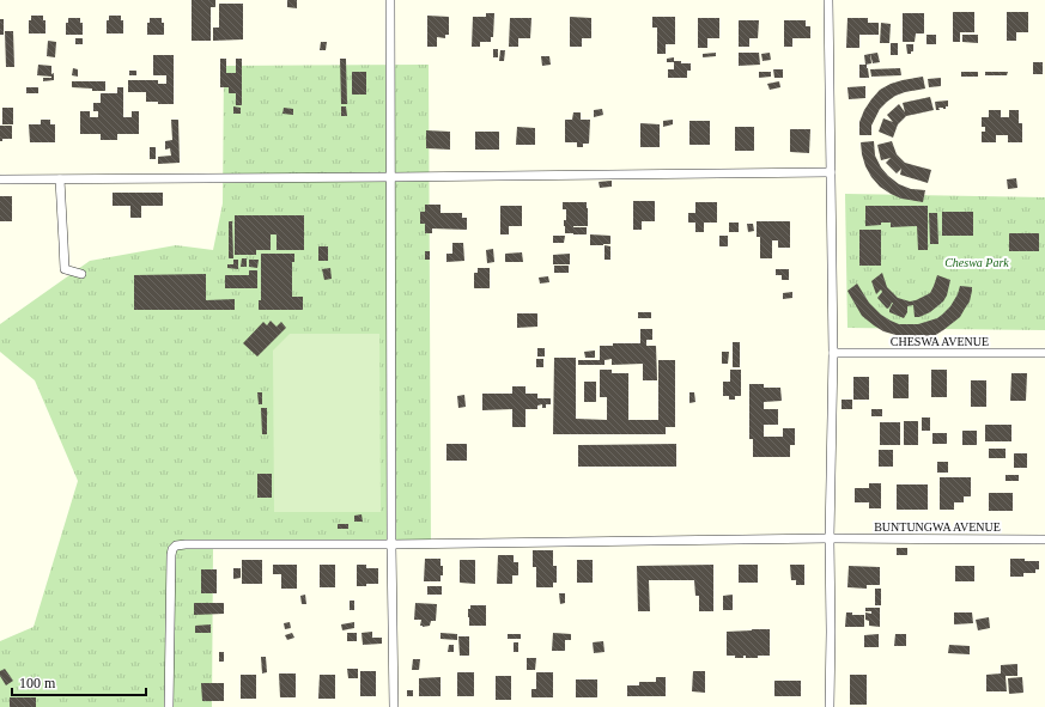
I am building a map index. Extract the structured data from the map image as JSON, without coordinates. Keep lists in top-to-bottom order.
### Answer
{
  "streets": {
    "street": ["CHESWA AVENUE", "BUNTUNGWA AVENUE"]
  },
  "parks": ["Cheswa Park"],
  "scale_bar": "100 m"
}
